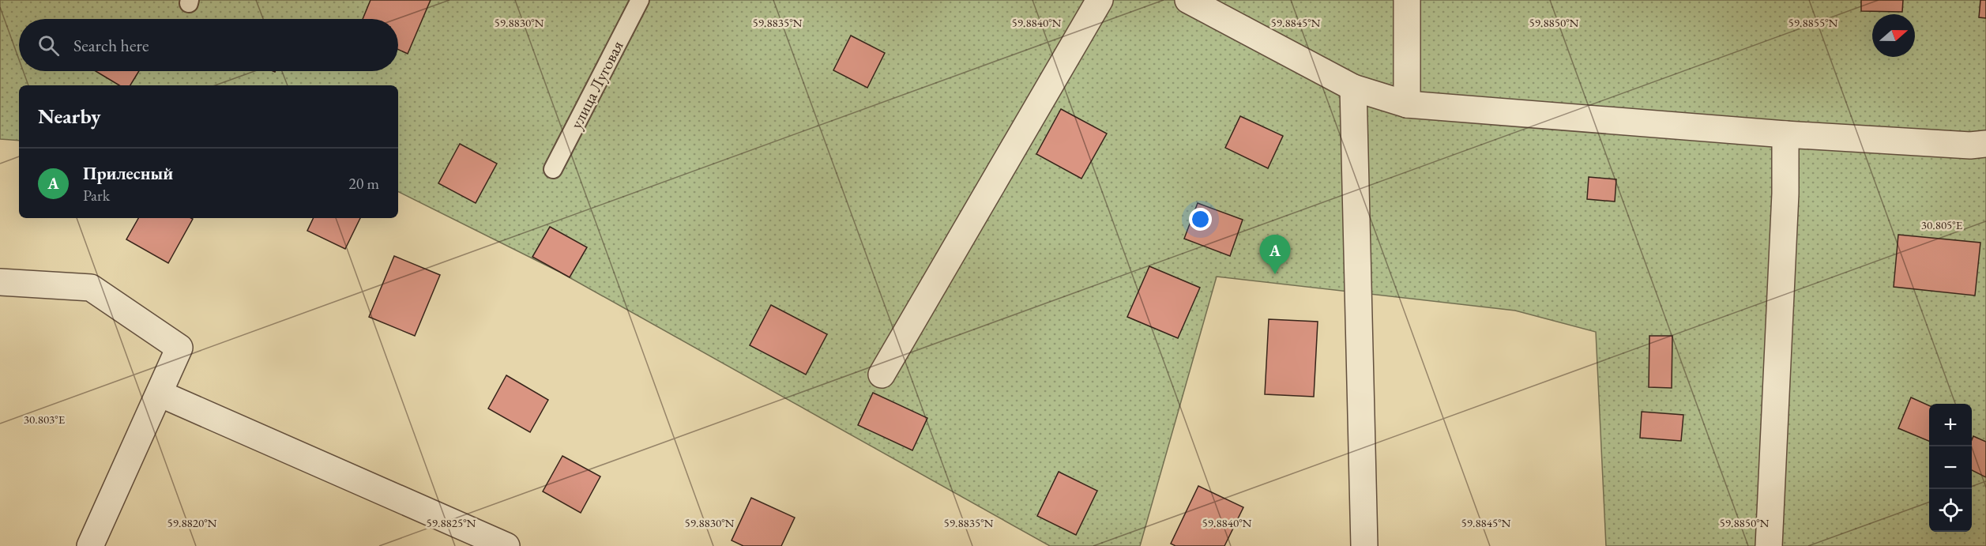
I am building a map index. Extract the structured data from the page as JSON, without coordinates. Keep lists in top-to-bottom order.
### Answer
{
  "streets": {
    "lane": ["улица Луговая"]
  },
  "north": "right",
  "page": {
    "search": "Search here",
    "heading": "Nearby",
    "list": [
      {
        "mark": "A",
        "name": "Прилесный",
        "note": "Park",
        "value": "20 m"
      }
    ],
    "pins": "A",
    "map_buttons": ["+", "−"]
  },
  "coordinates": [
    "59.8835°N",
    "59.8850°N",
    "59.8855°N",
    "59.8830°N",
    "59.8840°N",
    "59.8845°N",
    "30.805°E",
    "30.803°E",
    "59.8820°N",
    "59.8825°N"
  ]
}
